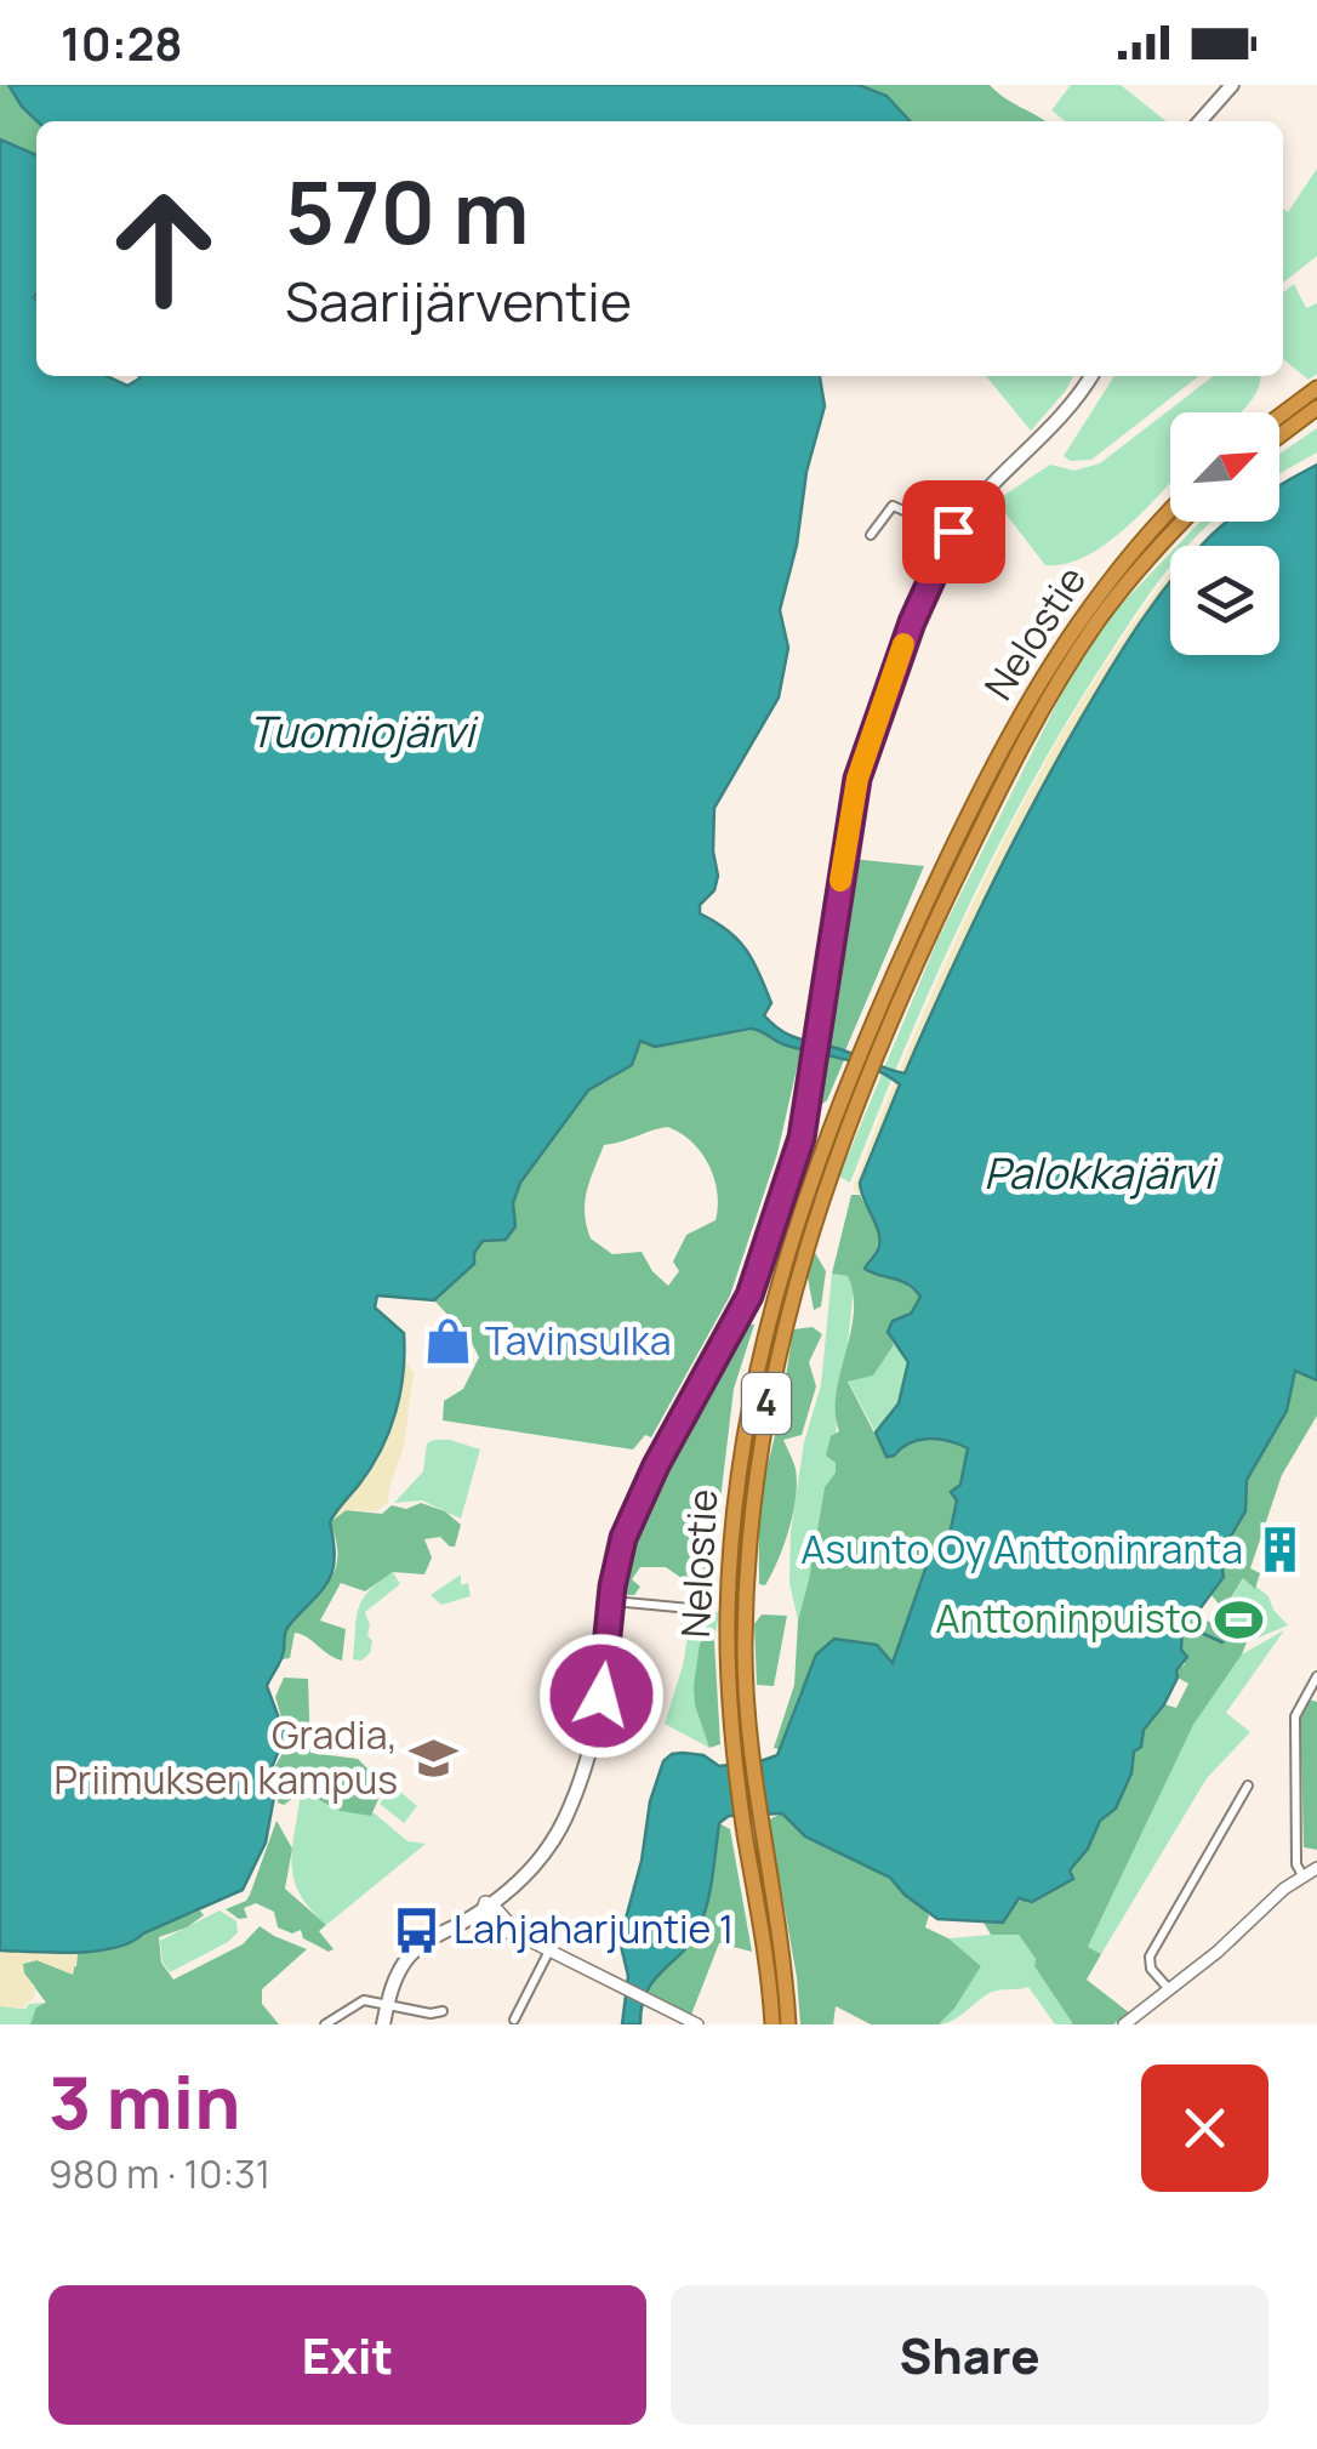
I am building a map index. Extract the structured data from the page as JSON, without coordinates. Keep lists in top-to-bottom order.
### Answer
{
  "streets": {
    "highway": ["Nelostie", "4"]
  },
  "water": ["Tuomiojärvi", "Palokkajärvi"],
  "places": {
    "shop": ["Tavinsulka"],
    "building": ["Asunto Oy Anttoninranta"],
    "sports": ["Anttoninpuisto"],
    "school or university": ["Gradia, Priimuksen kampus"],
    "bus stop": ["Lahjaharjuntie 1"]
  },
  "north": "top right",
  "page": {
    "status": "10:28",
    "turn": ["570 m", "Saarijärventie"],
    "heading": ["3 min", "980 m · 10:31"],
    "buttons": ["Exit", "Share"]
  }
}
